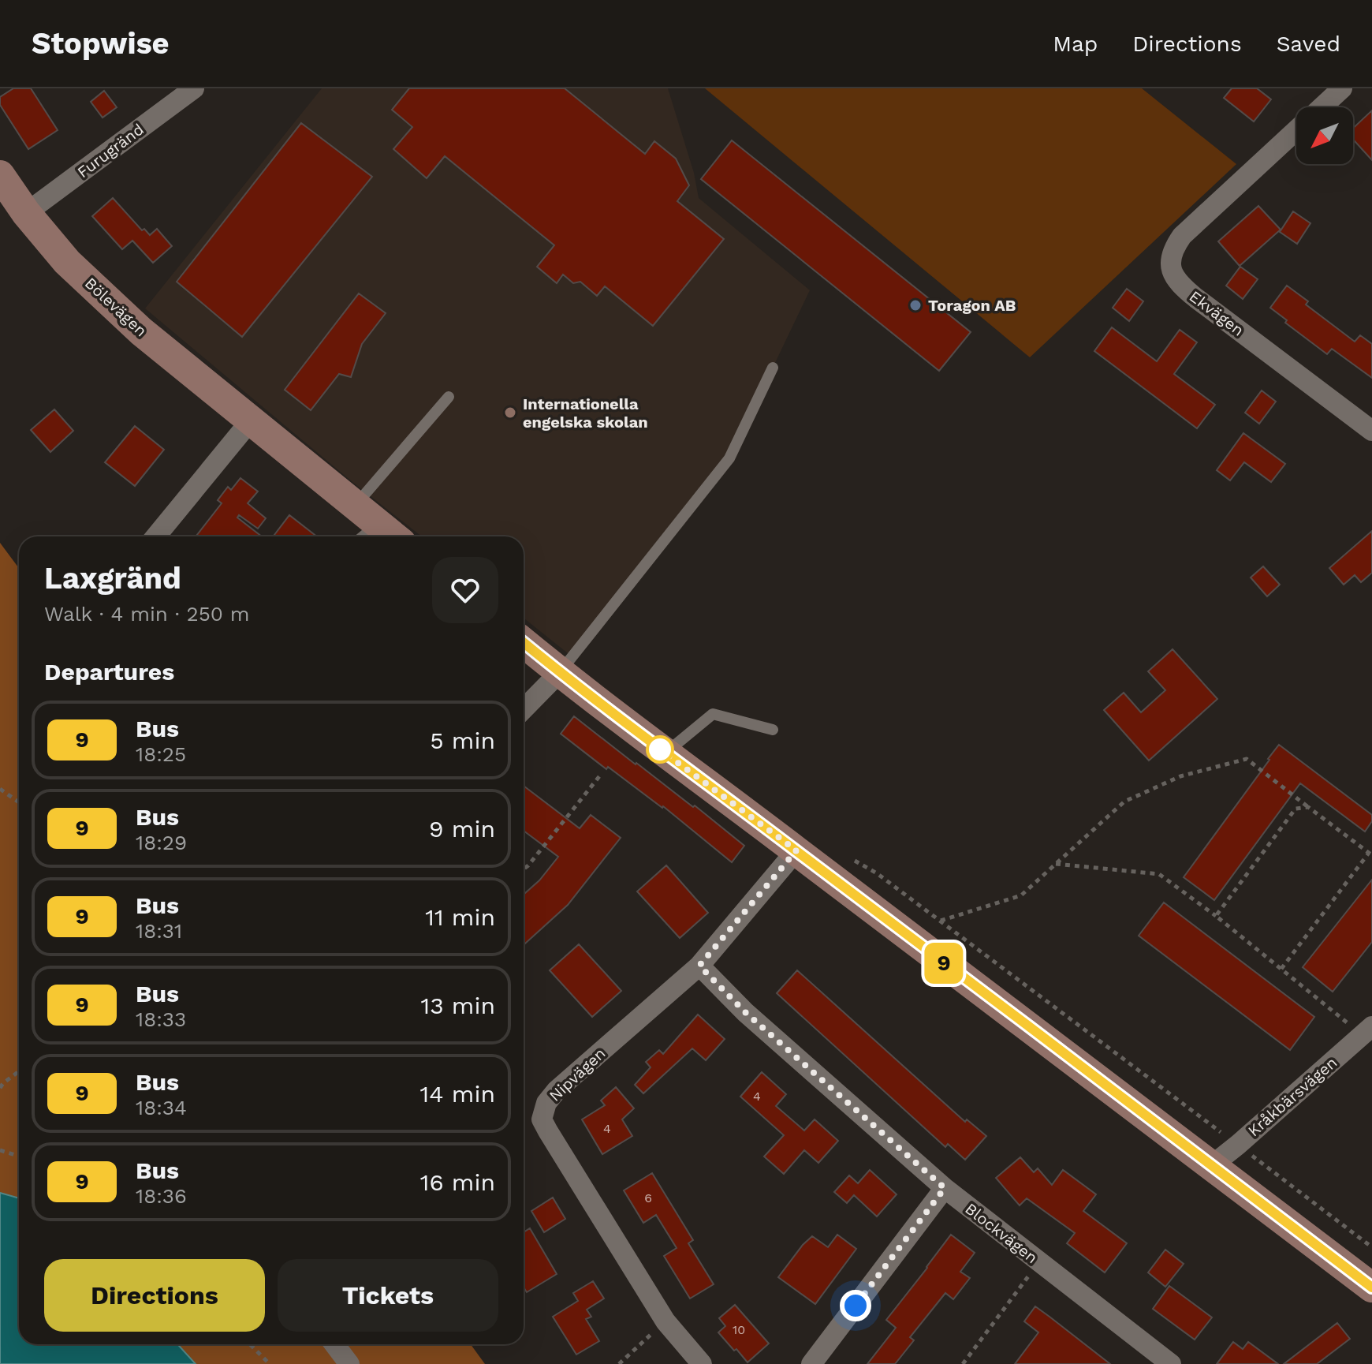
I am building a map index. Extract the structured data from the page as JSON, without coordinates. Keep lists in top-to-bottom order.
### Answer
{
  "streets": {
    "street": [
      "Furugränd",
      "Bölevägen",
      "Ekvägen",
      "Nipvägen",
      "Kråkbärsvägen",
      "Blockvägen"
    ]
  },
  "crossings": [
    ["Furugränd", "Bölevägen"],
    ["Nipvägen", "Blockvägen"]
  ],
  "places": ["Toragon AB", "Internationella engelska skolan"],
  "lines": ["bus line 9"],
  "house_numbers": [
    "4",
    "4",
    "6",
    "10"
  ],
  "north": "bottom left",
  "page": {
    "header": "Stopwise",
    "nav": ["Map", "Directions", "Saved"],
    "on_map": "9",
    "heading": [
      ["Laxgränd", "Walk · 4 min · 250 m"],
      "Departures"
    ],
    "list": [
      {
        "mark": "9",
        "name": "Bus",
        "note": "18:25",
        "value": "5 min"
      },
      {
        "mark": "9",
        "name": "Bus",
        "note": "18:29",
        "value": "9 min"
      },
      {
        "mark": "9",
        "name": "Bus",
        "note": "18:31",
        "value": "11 min"
      },
      {
        "mark": "9",
        "name": "Bus",
        "note": "18:33",
        "value": "13 min"
      },
      {
        "mark": "9",
        "name": "Bus",
        "note": "18:34",
        "value": "14 min"
      },
      {
        "mark": "9",
        "name": "Bus",
        "note": "18:36",
        "value": "16 min"
      }
    ],
    "buttons": ["Directions", "Tickets"]
  }
}
